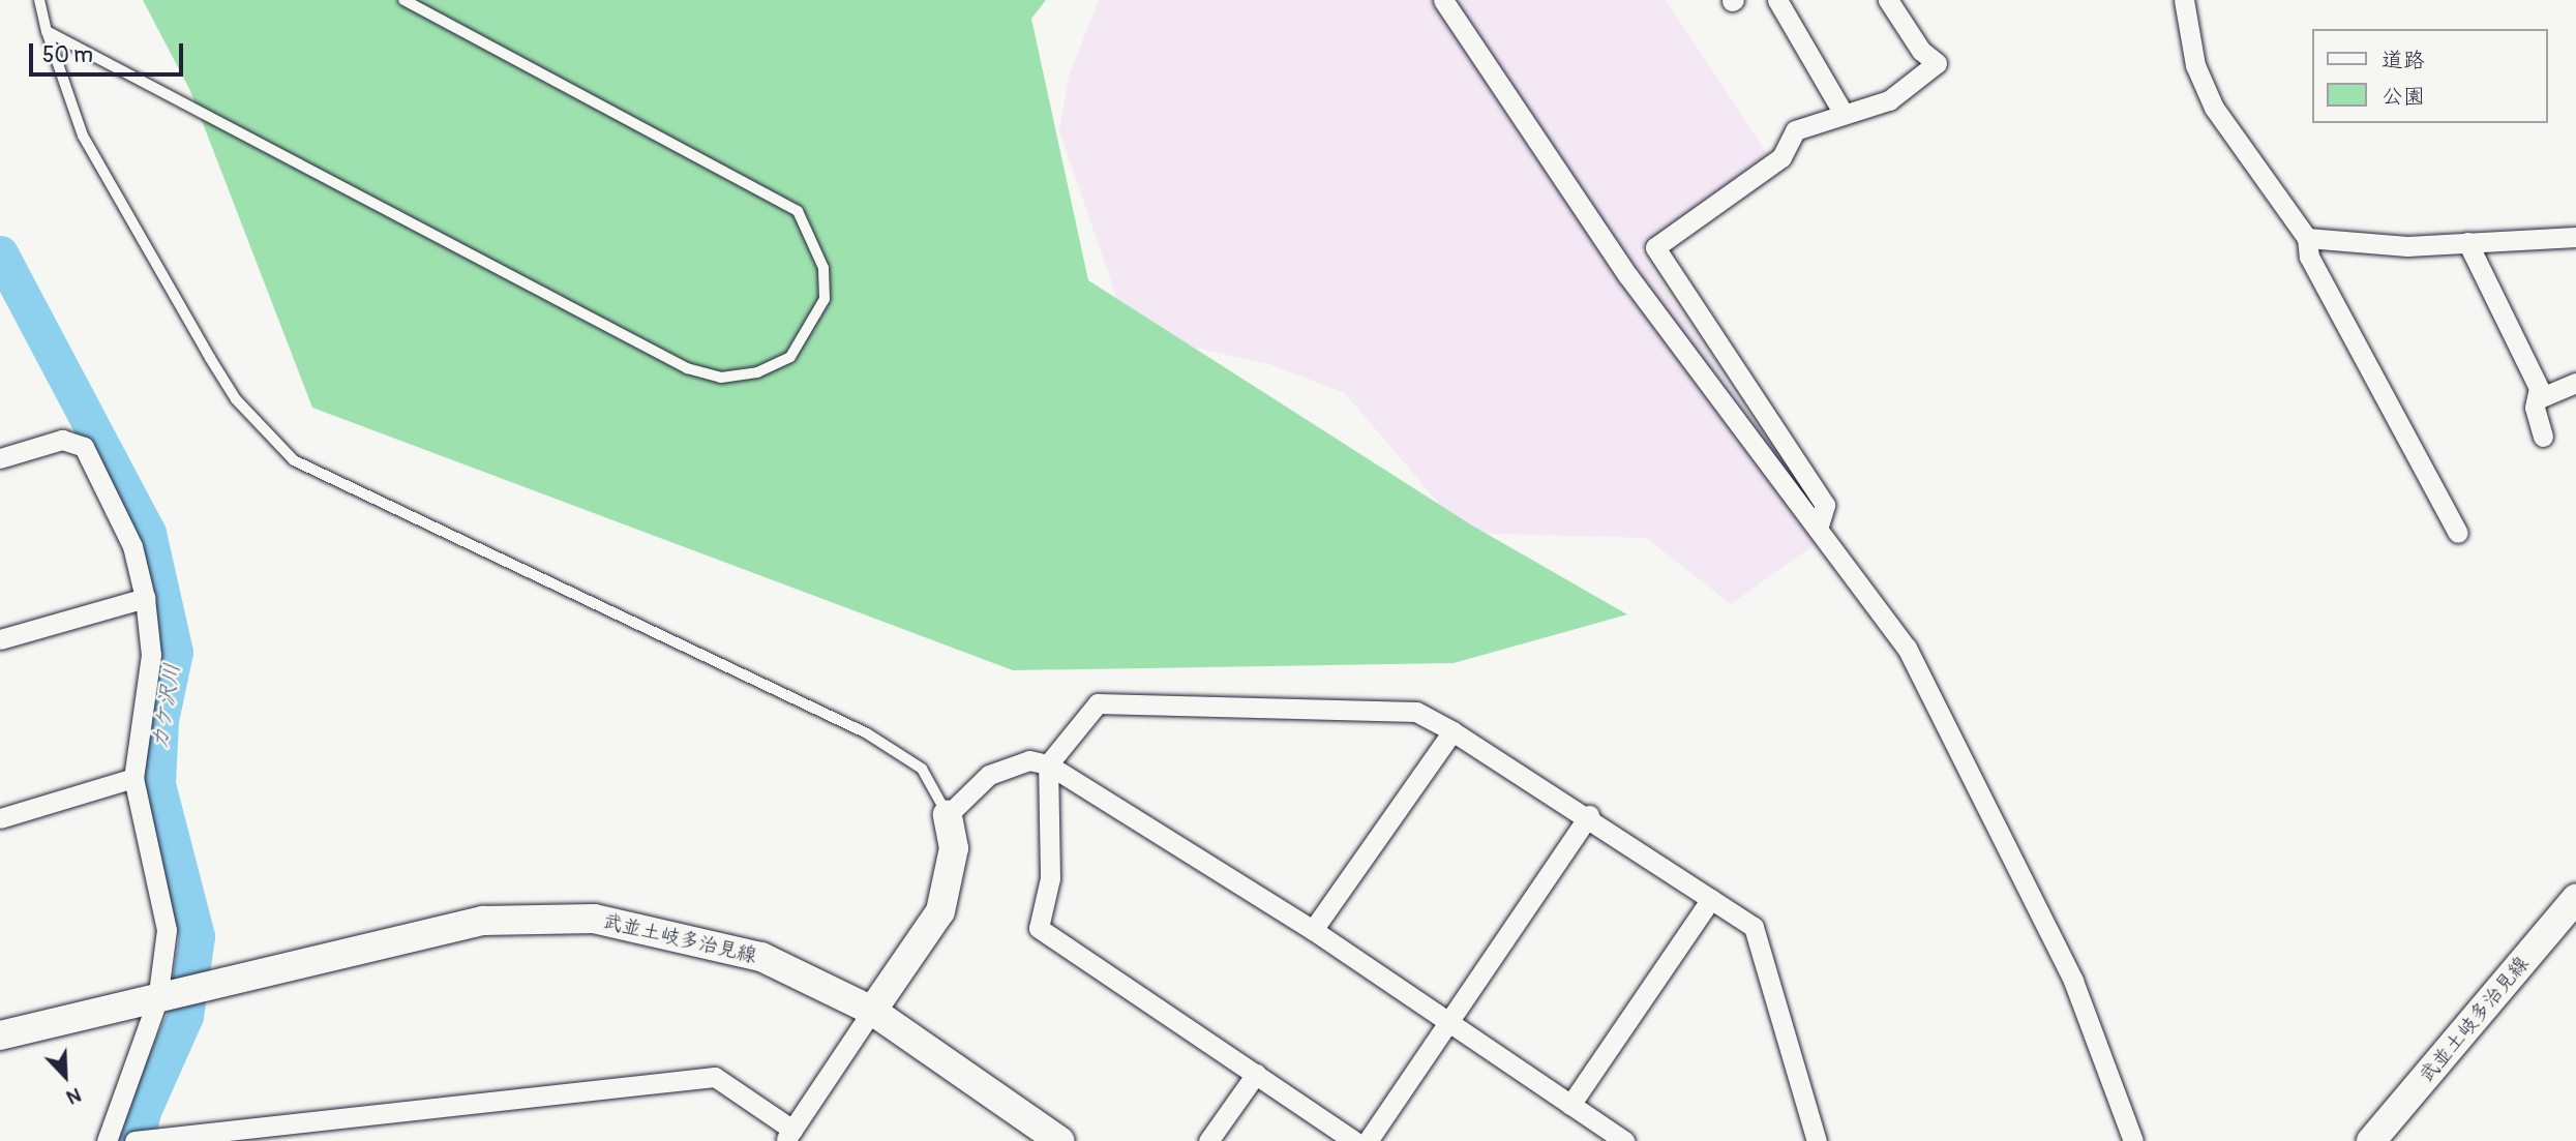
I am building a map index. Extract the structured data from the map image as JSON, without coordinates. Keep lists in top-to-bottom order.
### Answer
{
  "streets": {
    "main road": ["武並土岐多治見線"]
  },
  "water": ["カケ沢川"],
  "legend": ["道路", "公園"],
  "scale_bar": "50 m",
  "north": "bottom right"
}
